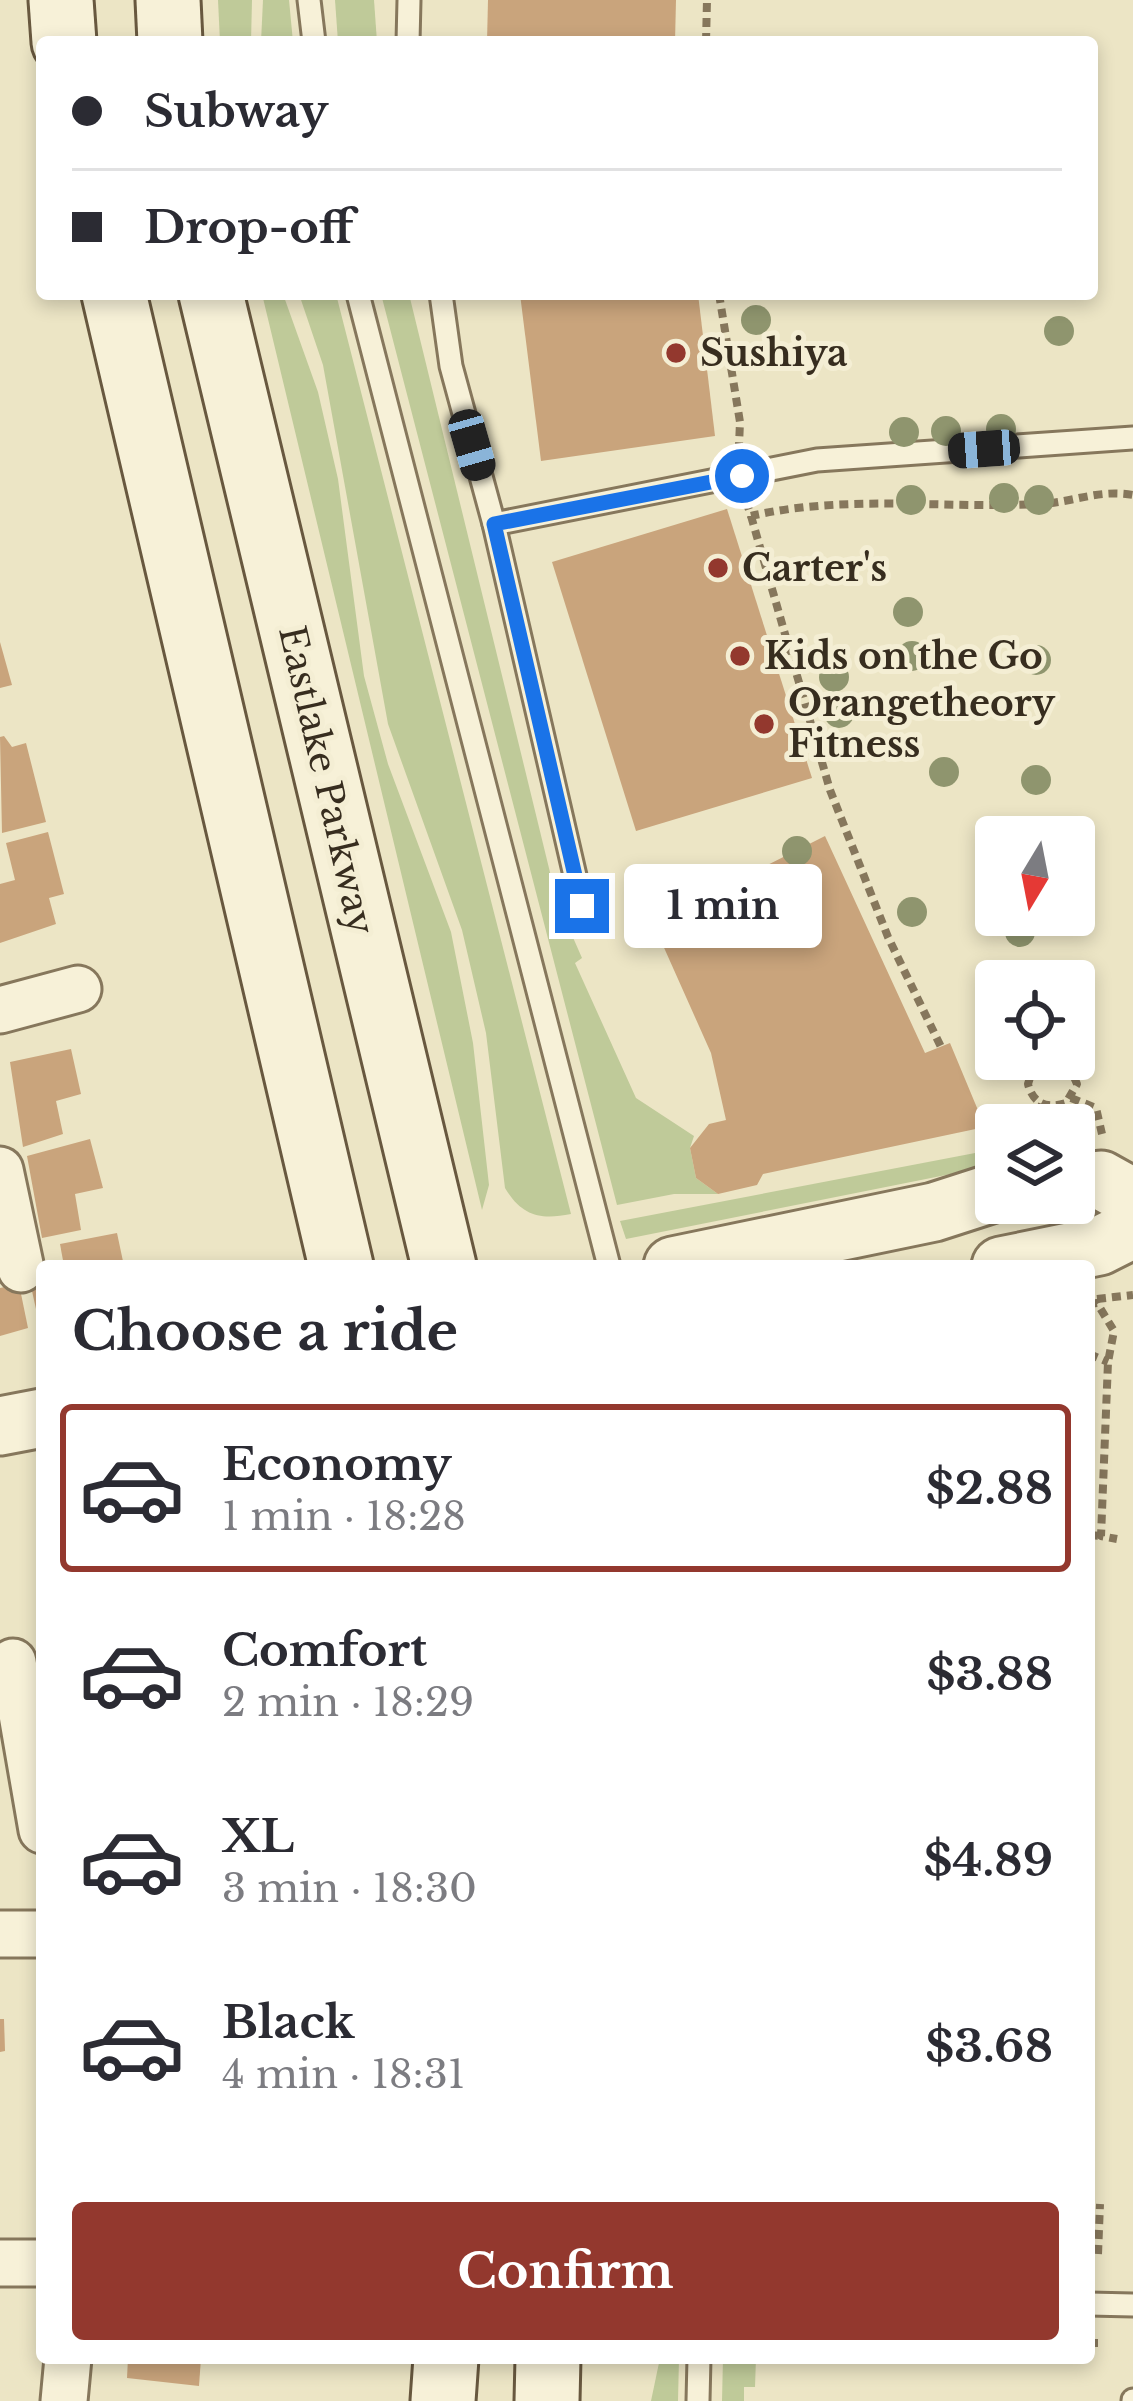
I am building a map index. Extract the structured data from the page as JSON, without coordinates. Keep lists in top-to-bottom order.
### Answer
{
  "streets": {
    "main road": ["Eastlake Parkway"]
  },
  "places": [
    "Sushiya",
    "Carter's",
    "Kids on the Go",
    "Orangetheory Fitness"
  ],
  "north": "bottom",
  "page": {
    "banner": ["Subway", "Drop-off"],
    "bubble": "1 min",
    "heading": "Choose a ride",
    "list": [
      {
        "name": "Economy",
        "note": "1 min · 18:28",
        "value": "$2.88"
      },
      {
        "name": "Comfort",
        "note": "2 min · 18:29",
        "value": "$3.88"
      },
      {
        "name": "XL",
        "note": "3 min · 18:30",
        "value": "$4.89"
      },
      {
        "name": "Black",
        "note": "4 min · 18:31",
        "value": "$3.68"
      }
    ],
    "buttons": "Confirm"
  }
}
